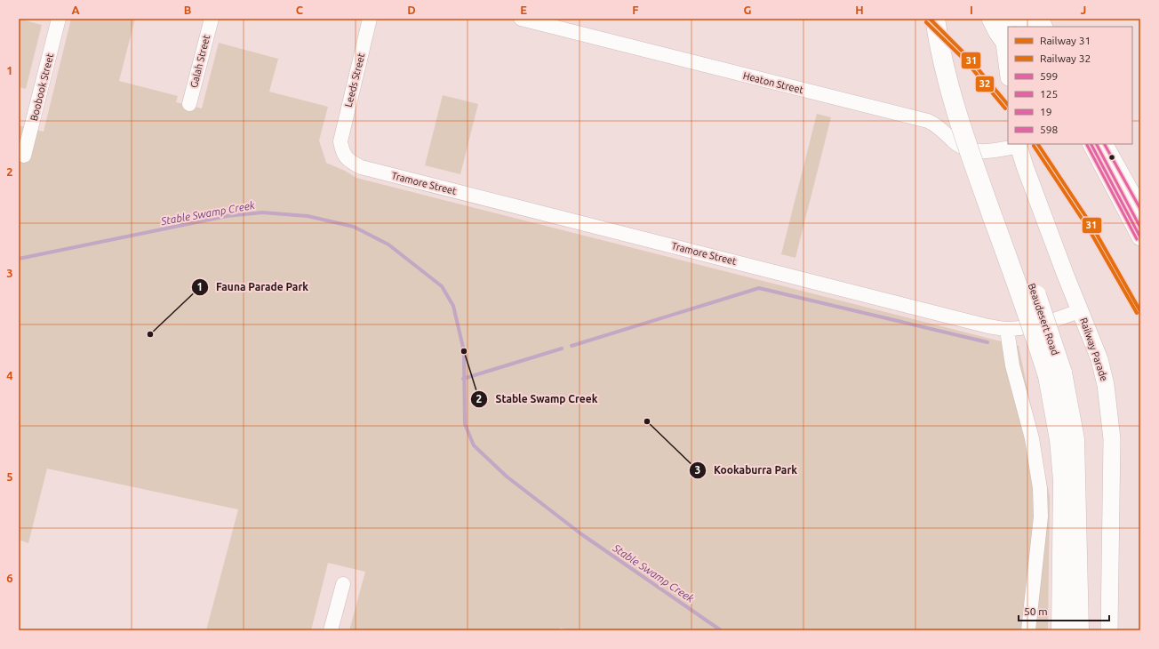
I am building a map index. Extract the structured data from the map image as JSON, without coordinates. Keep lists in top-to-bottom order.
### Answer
{
  "streets": {
    "highway": ["Beaudesert Road"],
    "street": [
      "Galah Street",
      "Leeds Street",
      "Heaton Street",
      "Boobook Street",
      "Tramore Street",
      "Railway Parade"
    ]
  },
  "crossings": [
    ["Leeds Street", "Tramore Street"],
    ["Heaton Street", "Railway Parade"],
    ["Tramore Street", "Railway Parade"]
  ],
  "water": ["Stable Swamp Creek"],
  "places": ["Fauna Parade Park", "Stable Swamp Creek", "Kookaburra Park"],
  "lines": [
    "rail line 31",
    "rail line 32",
    "transit line 599",
    "transit line 19",
    "transit line 598",
    "transit line 125"
  ],
  "legend": [
    "Railway 31",
    "Railway 32",
    "599",
    "125",
    "19",
    "598"
  ],
  "scale_bar": "50 m",
  "grid": {
    "columns": [
      "A",
      "B",
      "C",
      "D",
      "E",
      "F",
      "G",
      "H",
      "I",
      "J"
    ],
    "rows": [
      "1",
      "2",
      "3",
      "4",
      "5",
      "6"
    ]
  }
}
